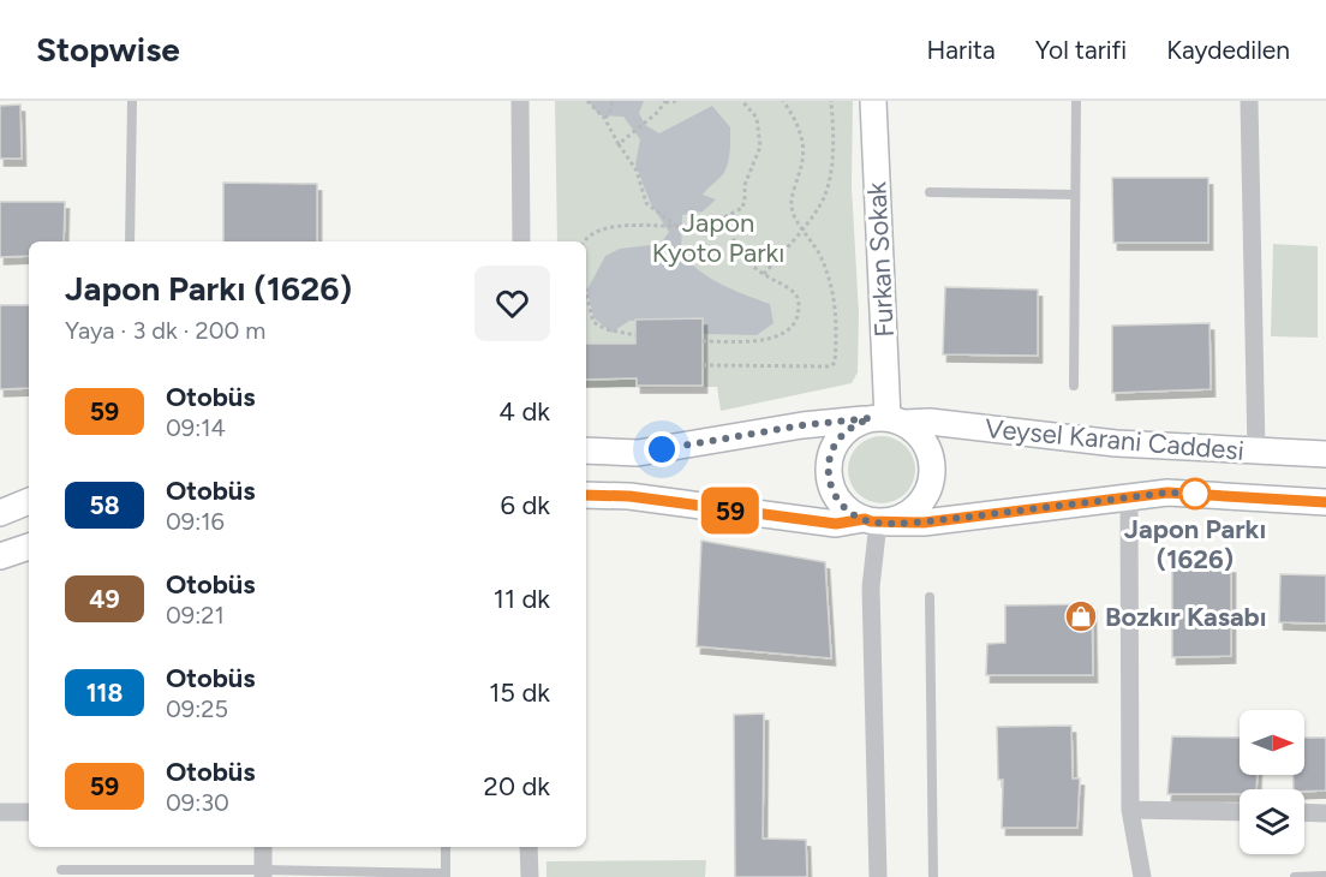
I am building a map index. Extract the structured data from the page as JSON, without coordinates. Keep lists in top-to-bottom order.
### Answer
{
  "streets": {
    "main road": ["Furkan Sokak", "Veysel Karani Caddesi"]
  },
  "crossings": [
    ["Furkan Sokak", "Veysel Karani Caddesi"]
  ],
  "parks": ["Japon Kyoto Parkı"],
  "places": {
    "other": ["Japon Parkı (1626)"],
    "shop": ["Bozkır Kasabı"]
  },
  "lines": ["bus line 59"],
  "north": "right",
  "page": {
    "header": "Stopwise",
    "nav": ["Harita", "Yol tarifi", "Kaydedilen"],
    "on_map": "59",
    "heading": ["Japon Parkı (1626)", "Yaya · 3 dk · 200 m"],
    "list": [
      {
        "mark": "59",
        "name": "Otobüs",
        "note": "09:14",
        "value": "4 dk"
      },
      {
        "mark": "58",
        "name": "Otobüs",
        "note": "09:16",
        "value": "6 dk"
      },
      {
        "mark": "49",
        "name": "Otobüs",
        "note": "09:21",
        "value": "11 dk"
      },
      {
        "mark": "118",
        "name": "Otobüs",
        "note": "09:25",
        "value": "15 dk"
      },
      {
        "mark": "59",
        "name": "Otobüs",
        "note": "09:30",
        "value": "20 dk"
      }
    ]
  }
}
